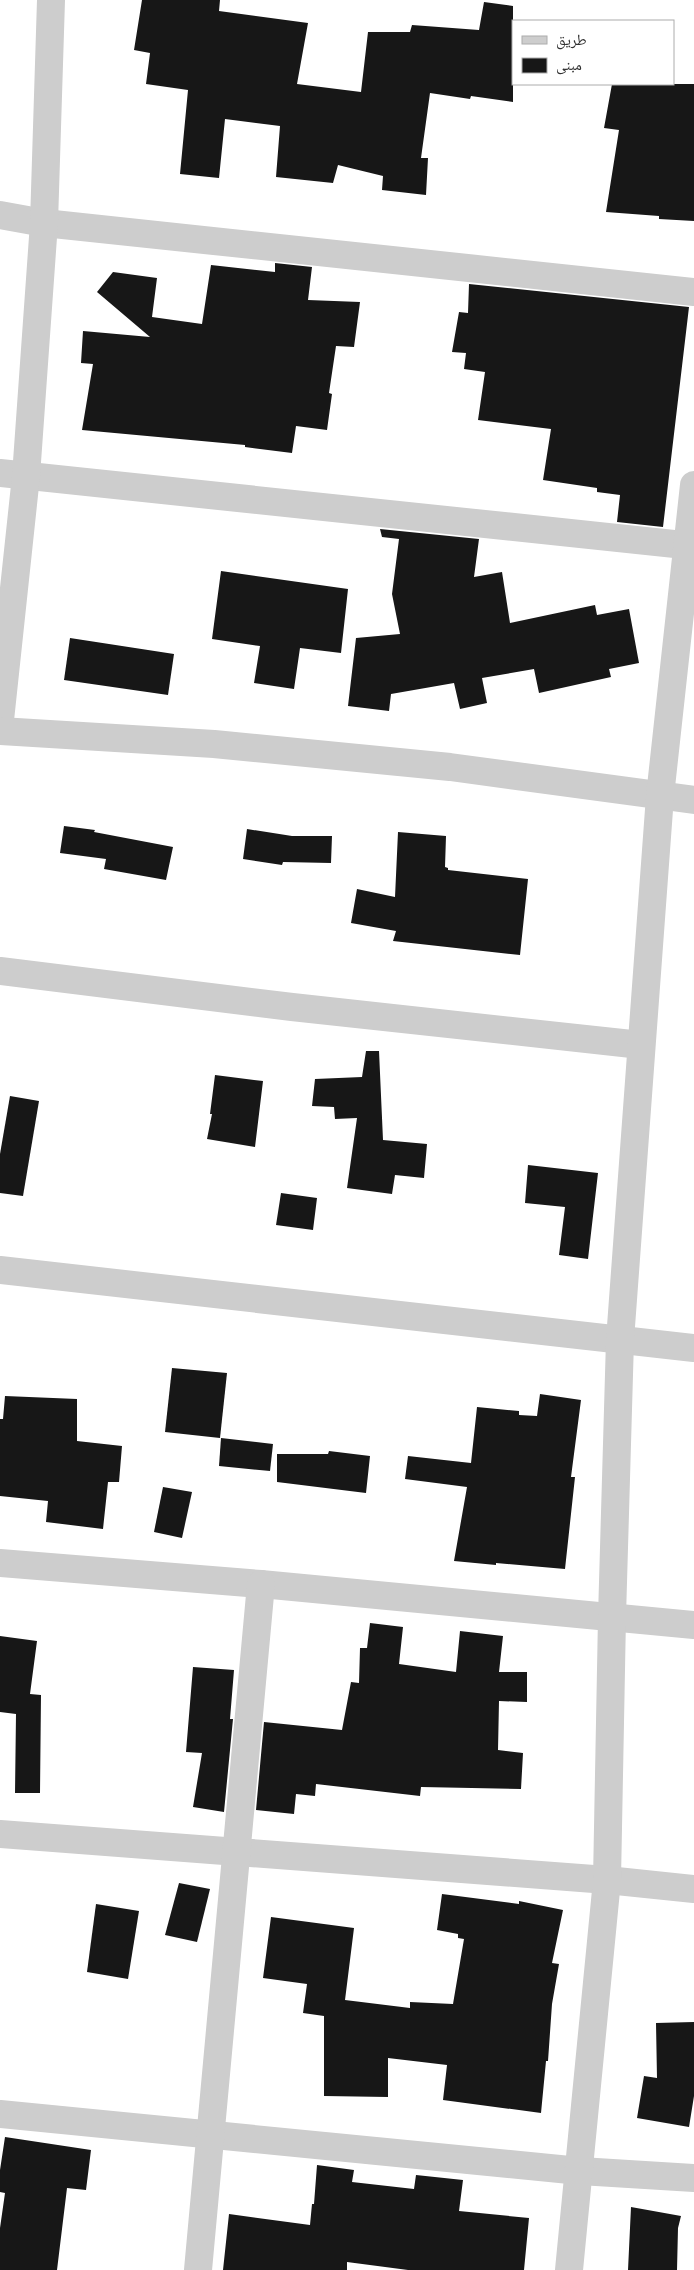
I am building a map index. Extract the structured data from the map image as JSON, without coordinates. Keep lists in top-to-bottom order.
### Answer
{
  "legend": ["طريق", "مبنى"]
}
